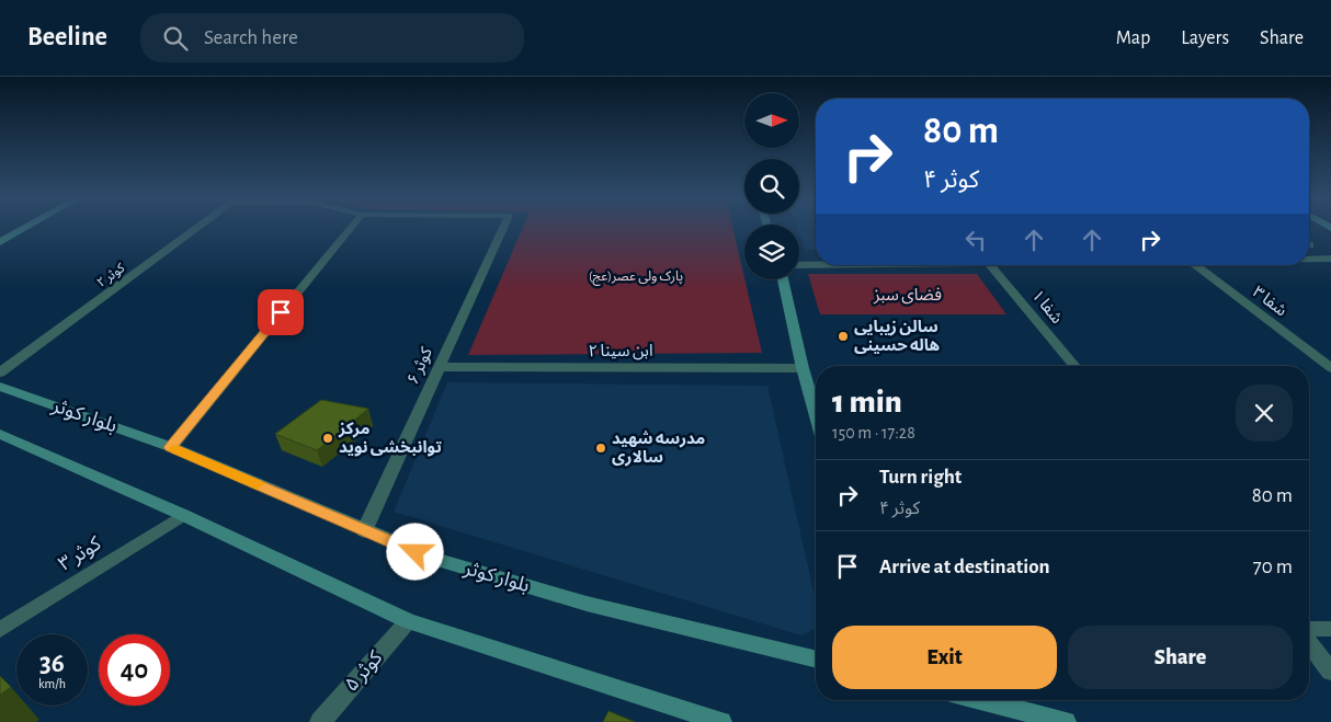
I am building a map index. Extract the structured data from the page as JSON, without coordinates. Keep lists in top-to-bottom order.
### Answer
{
  "streets": {
    "street": [
      "کوثر ۲",
      "شفا ۳",
      "شفا ۱",
      "ابن سینا ۲",
      "کوثر ۶",
      "بلوار کوثر",
      "کوثر ۳",
      "کوثر ۵"
    ]
  },
  "crossings": [
    ["ابن سینا ۲", "کوثر ۶"],
    ["کوثر ۶", "بلوار کوثر"]
  ],
  "parks": ["پارک ولی عصر(عج)", "فضای سبز"],
  "places": ["سالن زیبایی هاله حسینی", "مرکز توانبخشی نوید", "مدرسه شهید سالاری"],
  "north": "right",
  "page": {
    "header": "Beeline",
    "search": "Search here",
    "nav": ["Map", "Layers", "Share"],
    "turn": ["80 m", "کوثر ۴"],
    "heading": ["1 min", "150 m · 17:28"],
    "list": [
      {
        "name": "Turn right",
        "note": "کوثر ۴",
        "value": "80 m"
      },
      {
        "name": "Arrive at destination",
        "value": "70 m"
      }
    ],
    "buttons": ["Exit", "Share"],
    "speed": "36 km/h",
    "limit": "40"
  }
}
